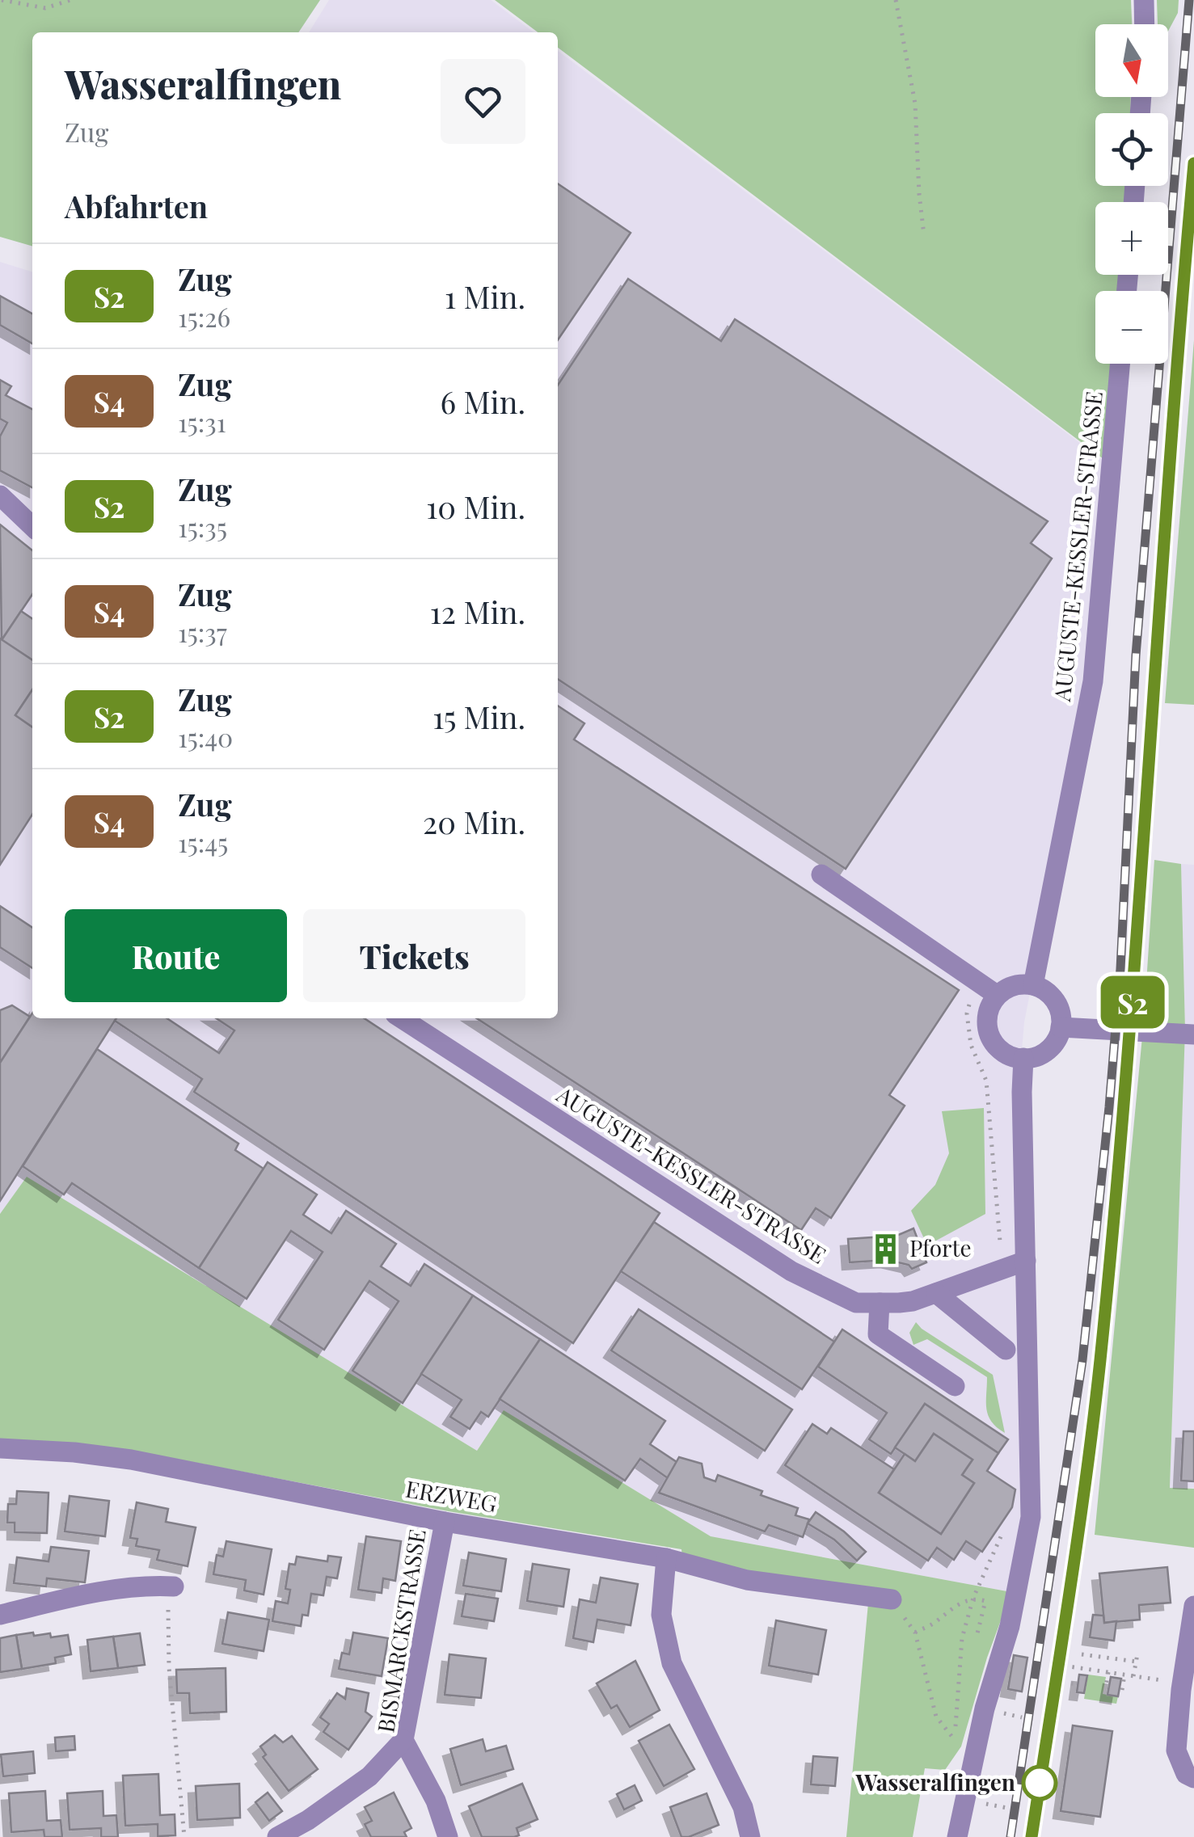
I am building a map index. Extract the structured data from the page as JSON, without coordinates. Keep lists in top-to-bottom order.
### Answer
{
  "streets": {
    "street": ["AUGUSTE-KESSLER-STRASSE", "ERZWEG", "BISMARCKSTRASSE"]
  },
  "crossings": [
    ["ERZWEG", "BISMARCKSTRASSE"]
  ],
  "places": {
    "building": ["Pforte"],
    "other": ["Wasseralfingen"]
  },
  "north": "bottom",
  "page": {
    "on_map": "S2",
    "map_buttons": ["+", "−"],
    "heading": [
      ["Wasseralfingen", "Zug"],
      "Abfahrten"
    ],
    "list": [
      {
        "mark": "S2",
        "name": "Zug",
        "note": "15:26",
        "value": "1 Min."
      },
      {
        "mark": "S4",
        "name": "Zug",
        "note": "15:31",
        "value": "6 Min."
      },
      {
        "mark": "S2",
        "name": "Zug",
        "note": "15:35",
        "value": "10 Min."
      },
      {
        "mark": "S4",
        "name": "Zug",
        "note": "15:37",
        "value": "12 Min."
      },
      {
        "mark": "S2",
        "name": "Zug",
        "note": "15:40",
        "value": "15 Min."
      },
      {
        "mark": "S4",
        "name": "Zug",
        "note": "15:45",
        "value": "20 Min."
      }
    ],
    "buttons": ["Route", "Tickets"]
  }
}
